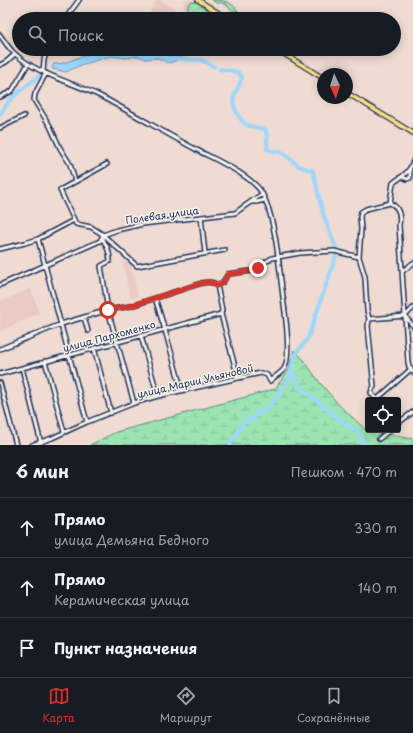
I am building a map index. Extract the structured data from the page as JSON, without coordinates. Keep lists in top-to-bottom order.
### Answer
{
  "streets": {
    "street": ["Полевая улица", "улица Пархоменко", "улица Марии Ульяновой"]
  },
  "north": "bottom",
  "page": {
    "search": "Поиск",
    "heading": ["6 мин", "Пешком · 470 m"],
    "list": [
      ["Прямо", "улица Демьяна Бедного", "330 m"],
      ["Прямо", "Керамическая улица", "140 m"],
      "Пункт назначения"
    ],
    "nav": ["Карта", "Маршрут", "Сохранённые"]
  }
}
